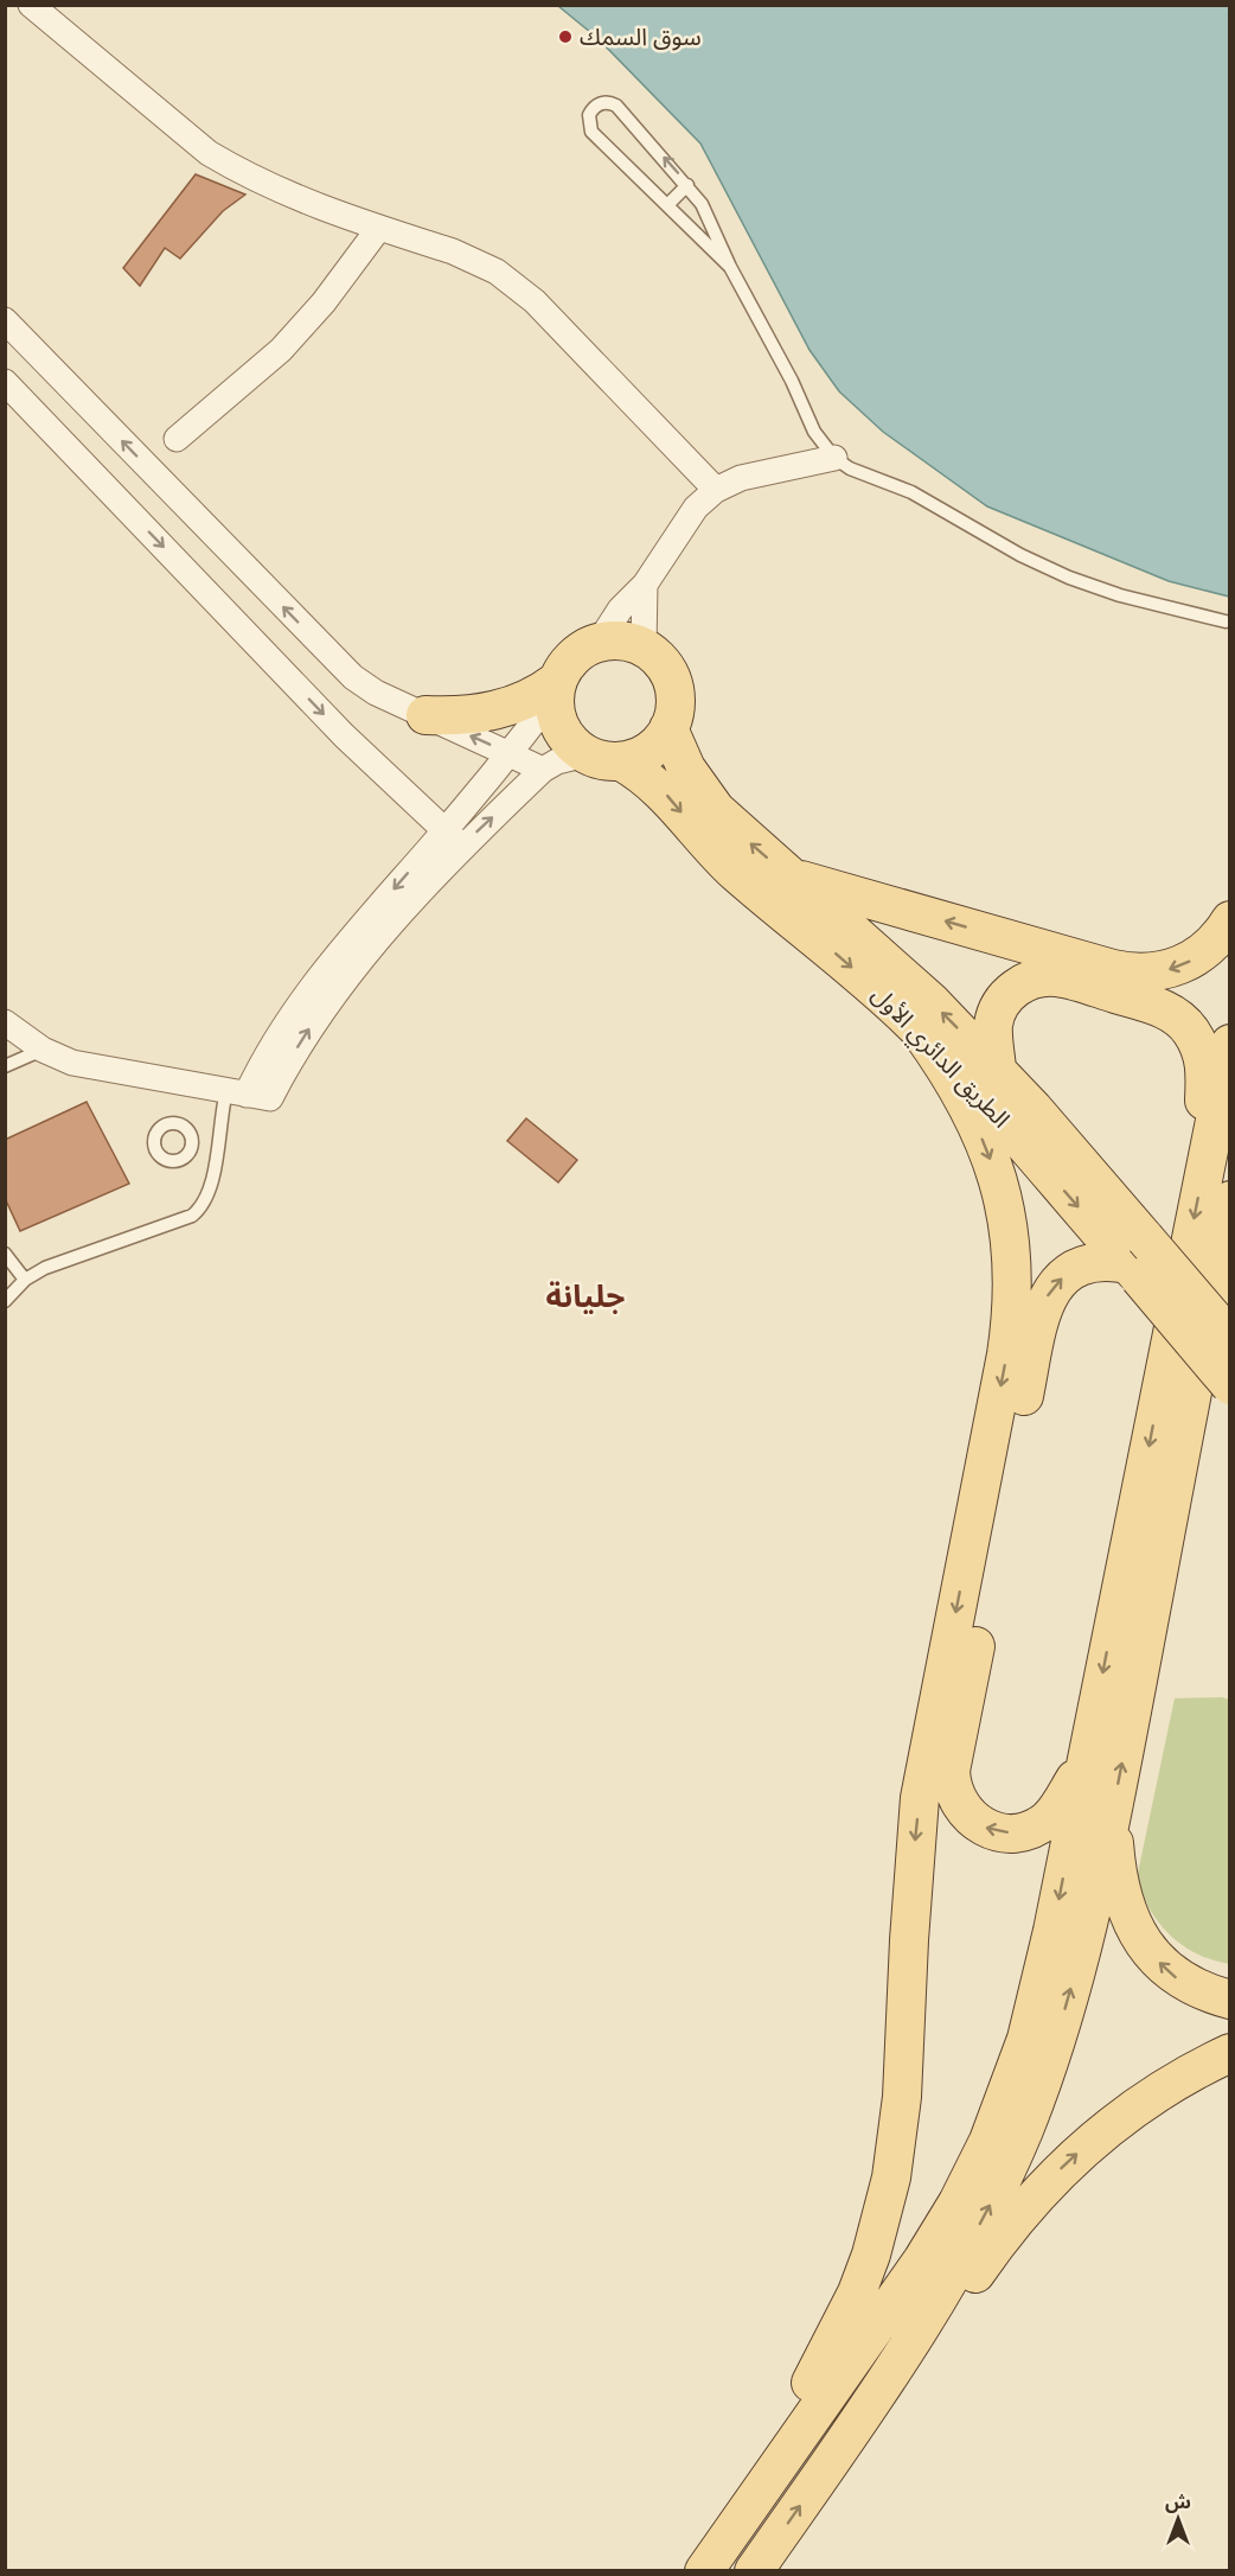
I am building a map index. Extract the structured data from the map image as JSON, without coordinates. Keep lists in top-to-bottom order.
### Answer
{
  "streets": {
    "main road": ["الطريق الدائري الأول"]
  },
  "districts": ["جليانة"],
  "places": ["سوق السمك"],
  "north": "top"
}
